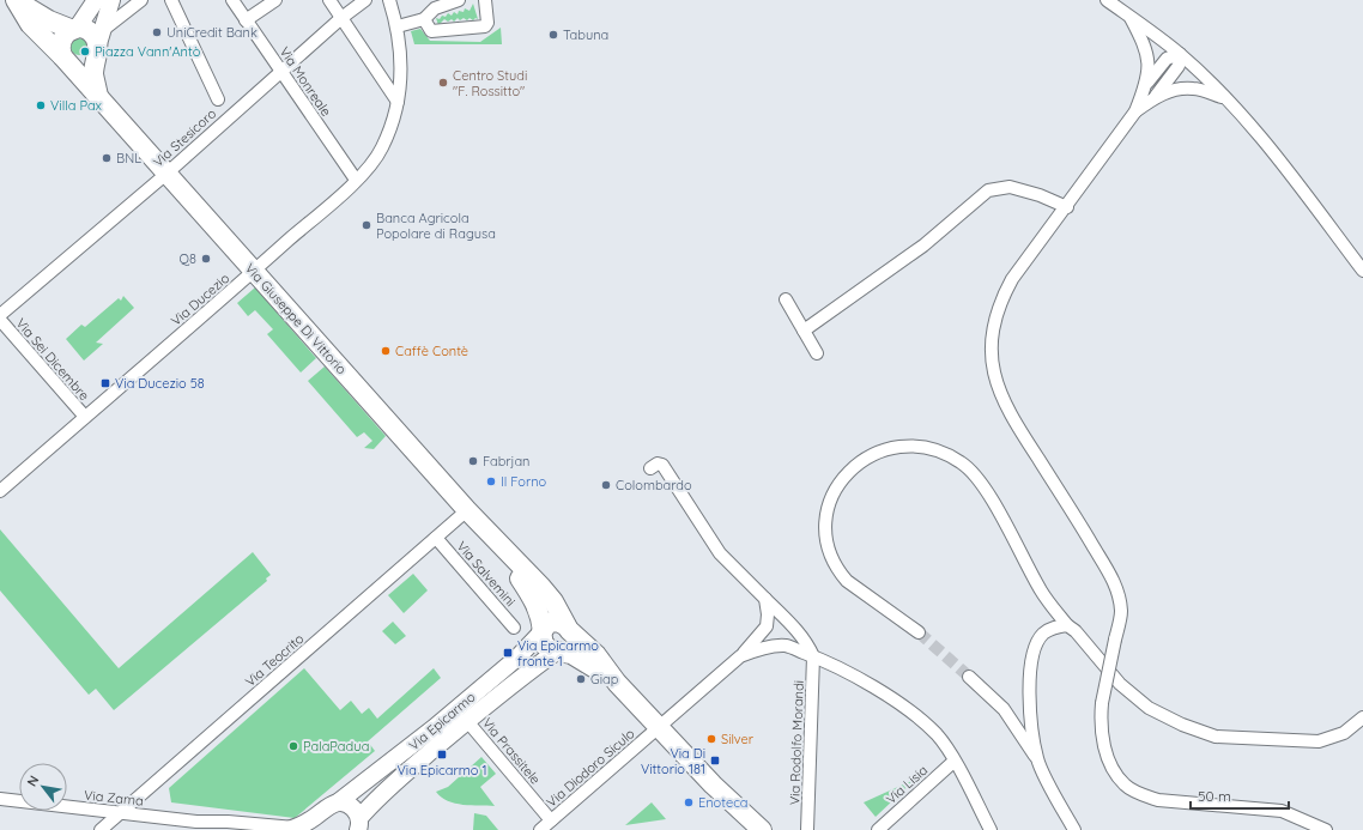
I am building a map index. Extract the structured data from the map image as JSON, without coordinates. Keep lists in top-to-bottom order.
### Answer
{
  "streets": {
    "main road": ["Via Giuseppe Di Vittorio", "Via Epicarmo"],
    "street": [
      "Via Monreale",
      "Via Stesicoro",
      "Via Ducezio",
      "Via Sei Dicembre",
      "Via Salvemini",
      "Via Teocrito",
      "Via Rodolfo Morandi",
      "Via Prassitele",
      "Via Diodoro Siculo",
      "Via Lisia",
      "Via Zama"
    ]
  },
  "crossings": [
    ["Via Monreale", "Via Stesicoro"],
    ["Via Monreale", "Via Ducezio"],
    ["Via Stesicoro", "Via Giuseppe Di Vittorio"],
    ["Via Ducezio", "Via Giuseppe Di Vittorio"],
    ["Via Ducezio", "Via Sei Dicembre"],
    ["Via Giuseppe Di Vittorio", "Via Teocrito"],
    ["Via Salvemini", "Via Teocrito"],
    ["Via Teocrito", "Via Zama"],
    ["Via Epicarmo", "Via Prassitele"],
    ["Via Prassitele", "Via Diodoro Siculo"]
  ],
  "places": {
    "other": [
      "UniCredit Bank",
      "Tabuna",
      "Piazza Vann'Antò",
      "Centro Studi \"F. Rossitto\"",
      "Villa Pax",
      "BNL",
      "Banca Agricola Popolare di Ragusa",
      "Q8",
      "Caffè Contè",
      "Fabrjan",
      "Il Forno",
      "Colombardo",
      "Giap",
      "Silver",
      "PalaPadua",
      "Enoteca"
    ],
    "transit": [
      "Via Ducezio 58",
      "Via Epicarmo fronte 1",
      "Via Epicarmo 1",
      "Via Di Vittorio 181"
    ]
  },
  "scale_bar": "50 m",
  "north": "top left"
}
